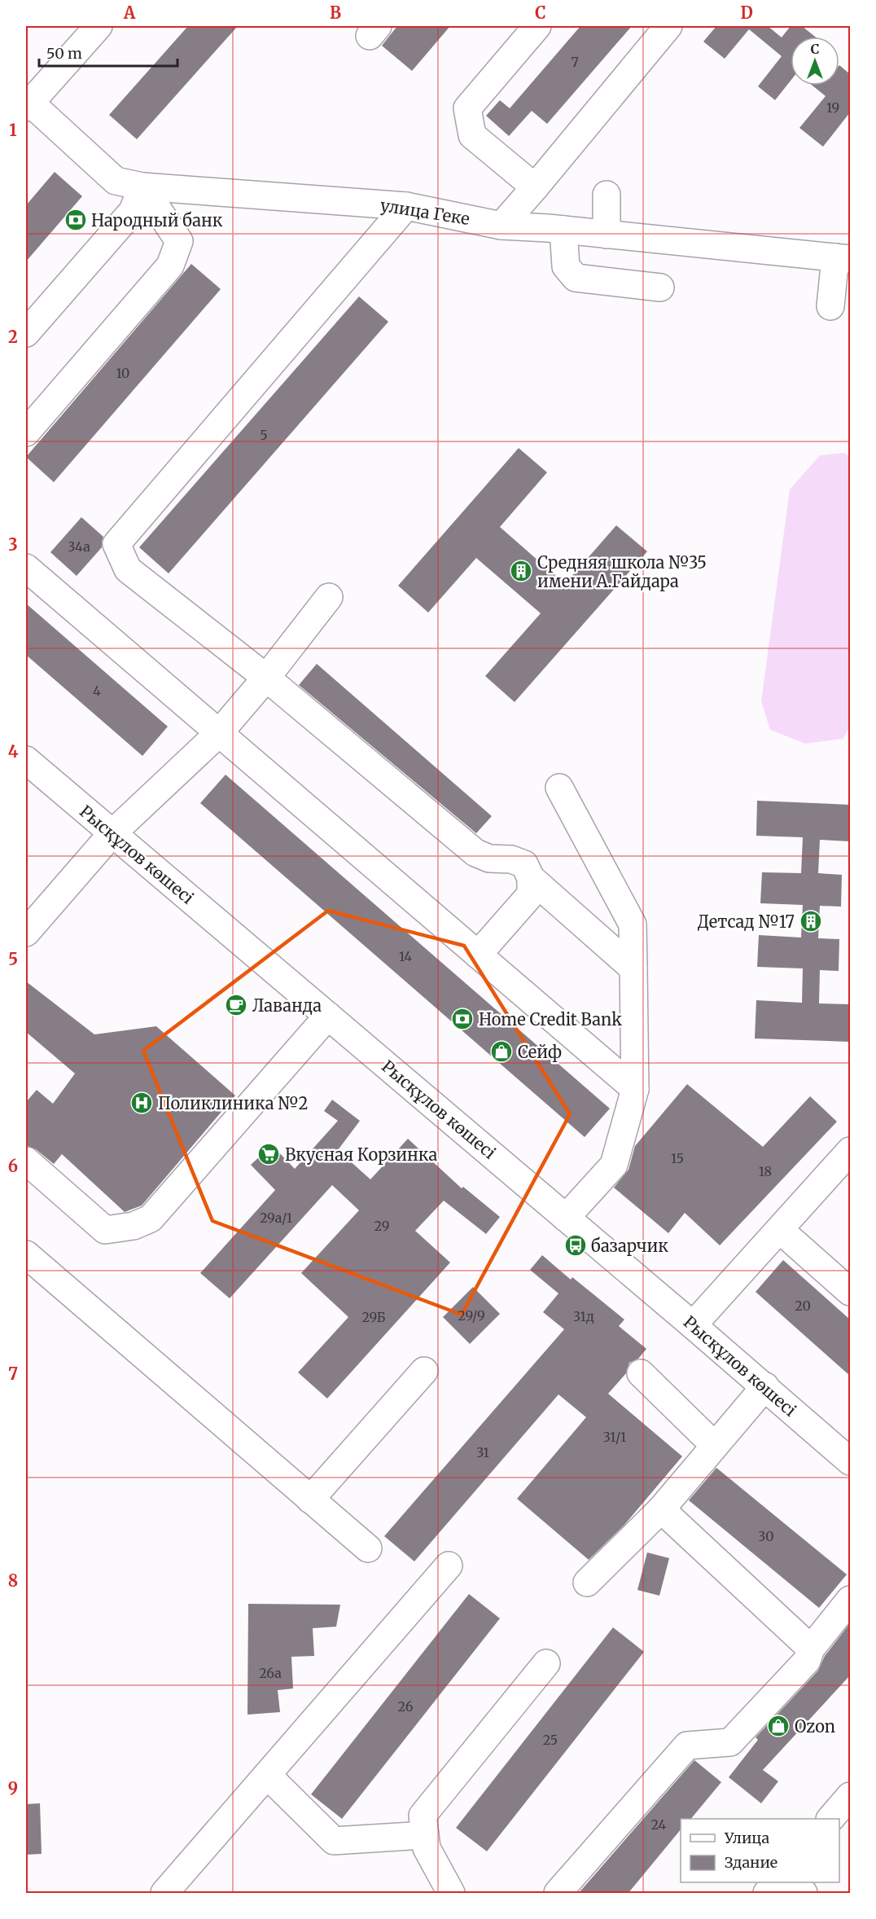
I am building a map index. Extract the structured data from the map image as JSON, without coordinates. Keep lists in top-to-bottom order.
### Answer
{
  "streets": {
    "street": ["улица Геке", "Рысқұлов көшесі"]
  },
  "places": {
    "bank": ["Народный банк", "Home Credit Bank"],
    "building": ["Средняя школа №35 имени А.Гайдара", "Детсад №17"],
    "cafe": ["Лаванда"],
    "shop": ["Сейф", "Ozon"],
    "hospital": ["Поликлиника №2"],
    "supermarket": ["Вкусная Корзинка"],
    "bus stop": ["базарчик"]
  },
  "house_numbers": [
    "7",
    "19",
    "10",
    "5",
    "34а",
    "4",
    "14",
    "15",
    "18",
    "29а/1",
    "29",
    "20",
    "29/9",
    "31д",
    "29Б",
    "31/1",
    "31",
    "30",
    "26а",
    "26",
    "25",
    "24"
  ],
  "legend": ["Улица", "Здание"],
  "scale_bar": "50 m",
  "north": "top",
  "grid": {
    "columns": [
      "A",
      "B",
      "C",
      "D"
    ],
    "rows": [
      "1",
      "2",
      "3",
      "4",
      "5",
      "6",
      "7",
      "8",
      "9"
    ]
  }
}
